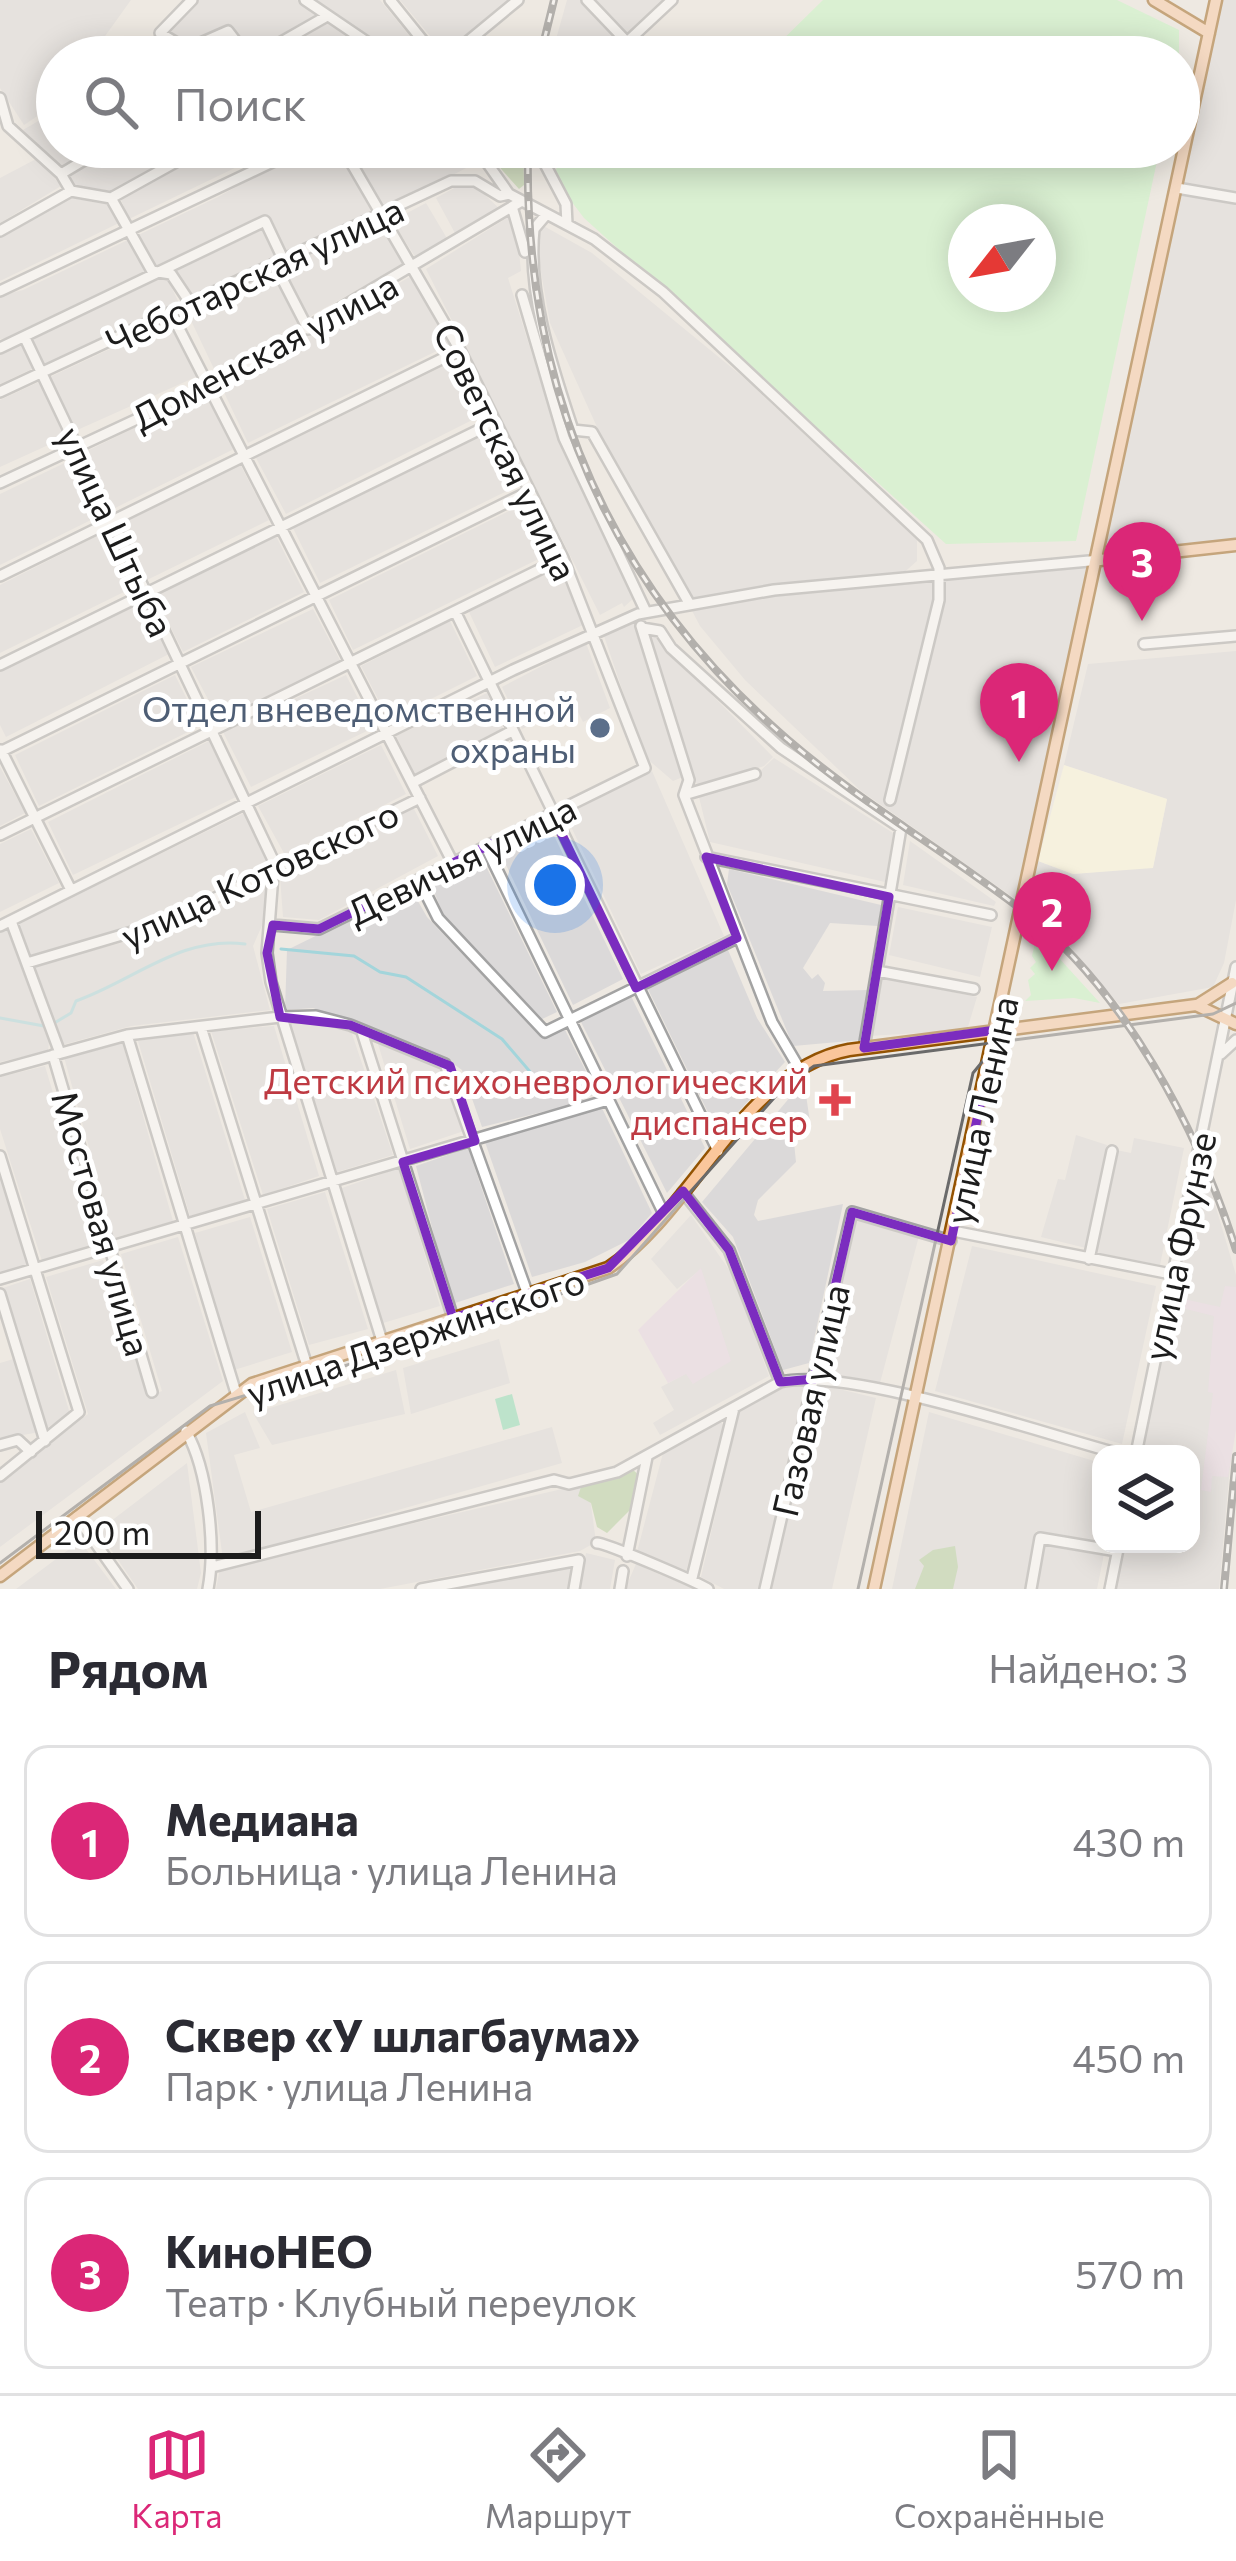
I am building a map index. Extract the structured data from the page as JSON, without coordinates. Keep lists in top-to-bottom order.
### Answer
{
  "streets": {
    "main road": ["улица Ленина", "улица Дзержинского"],
    "street": [
      "Чеботарская улица",
      "Доменская улица",
      "Советская улица",
      "улица Штыба",
      "Девичья улица",
      "улица Котовского",
      "Мостовая улица",
      "улица Фрунзе",
      "Газовая улица"
    ]
  },
  "crossings": [
    ["Чеботарская улица", "Советская улица"],
    ["Чеботарская улица", "улица Штыба"],
    ["Доменская улица", "Советская улица"],
    ["Доменская улица", "улица Штыба"],
    ["Советская улица", "Девичья улица"],
    ["улица Штыба", "Девичья улица"],
    ["улица Штыба", "улица Котовского"],
    ["улица Штыба", "улица Дзержинского"],
    ["улица Котовского", "Мостовая улица"],
    ["улица Ленина", "улица Дзержинского"],
    ["улица Ленина", "Газовая улица"],
    ["улица Фрунзе", "улица Дзержинского"]
  ],
  "places": {
    "other": ["Отдел вневедомственной охраны"],
    "health": ["Детский психоневрологический диспансер"]
  },
  "scale_bar": "200 m",
  "north": "bottom left",
  "page": {
    "search": "Поиск",
    "pins": ["3", "1", "2"],
    "scale": "200 m",
    "heading": ["Рядом", "Найдено: 3"],
    "list": [
      {
        "mark": "1",
        "name": "Медиана",
        "note": "Больница · улица Ленина",
        "value": "430 m"
      },
      {
        "mark": "2",
        "name": "Сквер «У шлагбаума»",
        "note": "Парк · улица Ленина",
        "value": "450 m"
      },
      {
        "mark": "3",
        "name": "КиноНЕО",
        "note": "Театр · Клубный переулок",
        "value": "570 m"
      }
    ],
    "nav": ["Карта", "Маршрут", "Сохранённые"]
  }
}
